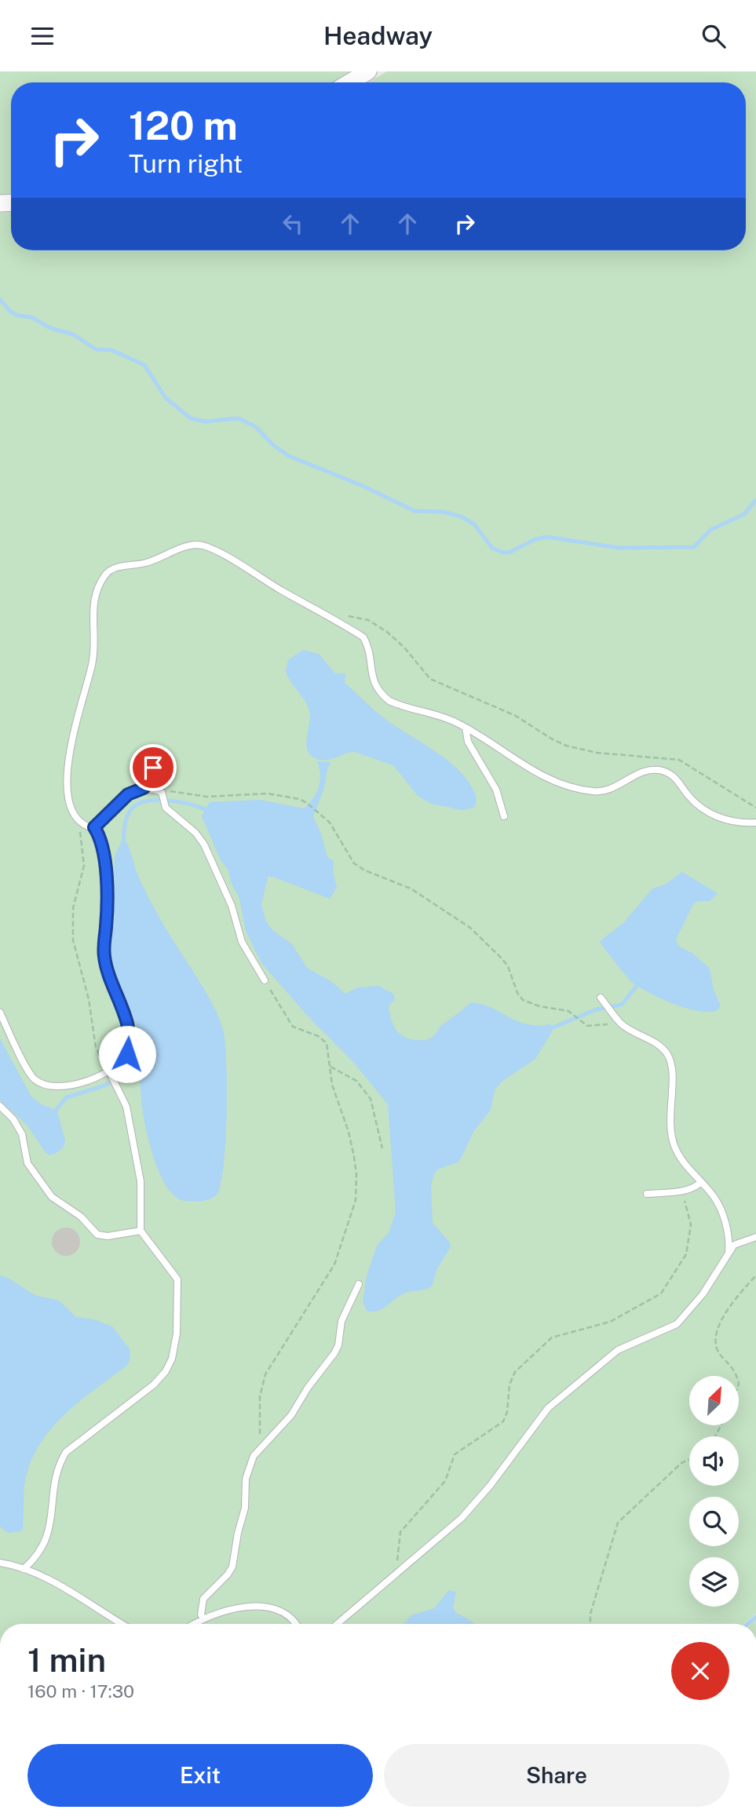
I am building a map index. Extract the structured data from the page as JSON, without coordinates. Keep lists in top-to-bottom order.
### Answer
{
  "north": "top right",
  "page": {
    "header": "Headway",
    "turn": ["120 m", "Turn right"],
    "heading": ["1 min", "160 m · 17:30"],
    "buttons": ["Exit", "Share"]
  }
}
